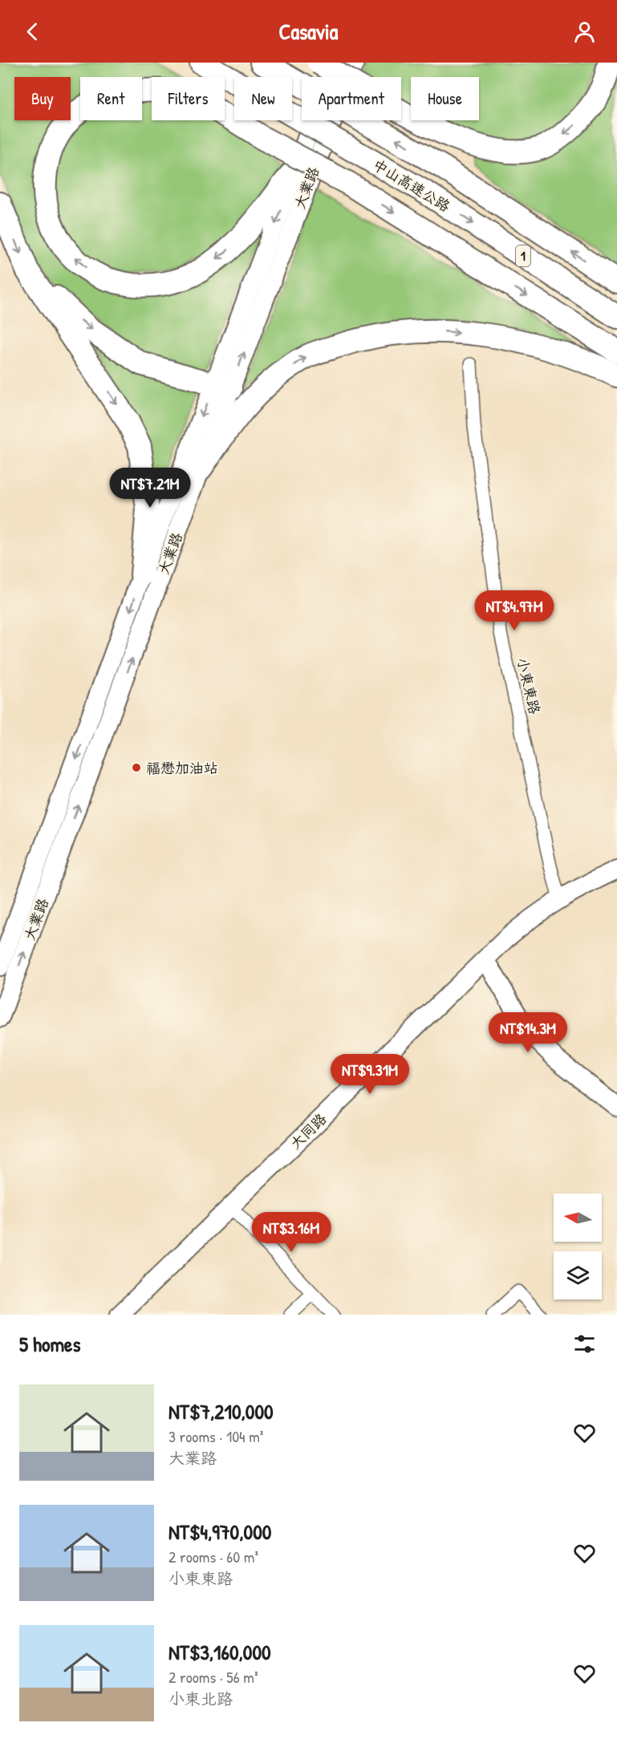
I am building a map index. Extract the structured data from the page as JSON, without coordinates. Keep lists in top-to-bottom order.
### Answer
{
  "streets": {
    "highway": ["中山高速公路", "1"],
    "main road": ["大業路", "大同路"],
    "street": ["小東東路"]
  },
  "crossings": [
    ["小東東路", "大同路"]
  ],
  "places": ["福懋加油站"],
  "north": "left",
  "page": {
    "header": "Casavia",
    "chip": [
      "Buy",
      "Rent",
      "Filters",
      "New",
      "Apartment",
      "House"
    ],
    "price": [
      "NT$7.21M",
      "NT$4.97M",
      "NT$14.3M",
      "NT$9.31M",
      "NT$3.16M"
    ],
    "heading": "5 homes",
    "list": [
      {
        "name": "NT$7,210,000",
        "note": "3 rooms · 104 m² · 大業路"
      },
      {
        "name": "NT$4,970,000",
        "note": "2 rooms · 60 m² · 小東東路"
      },
      {
        "name": "NT$3,160,000",
        "note": "2 rooms · 56 m² · 小東北路"
      }
    ]
  }
}
